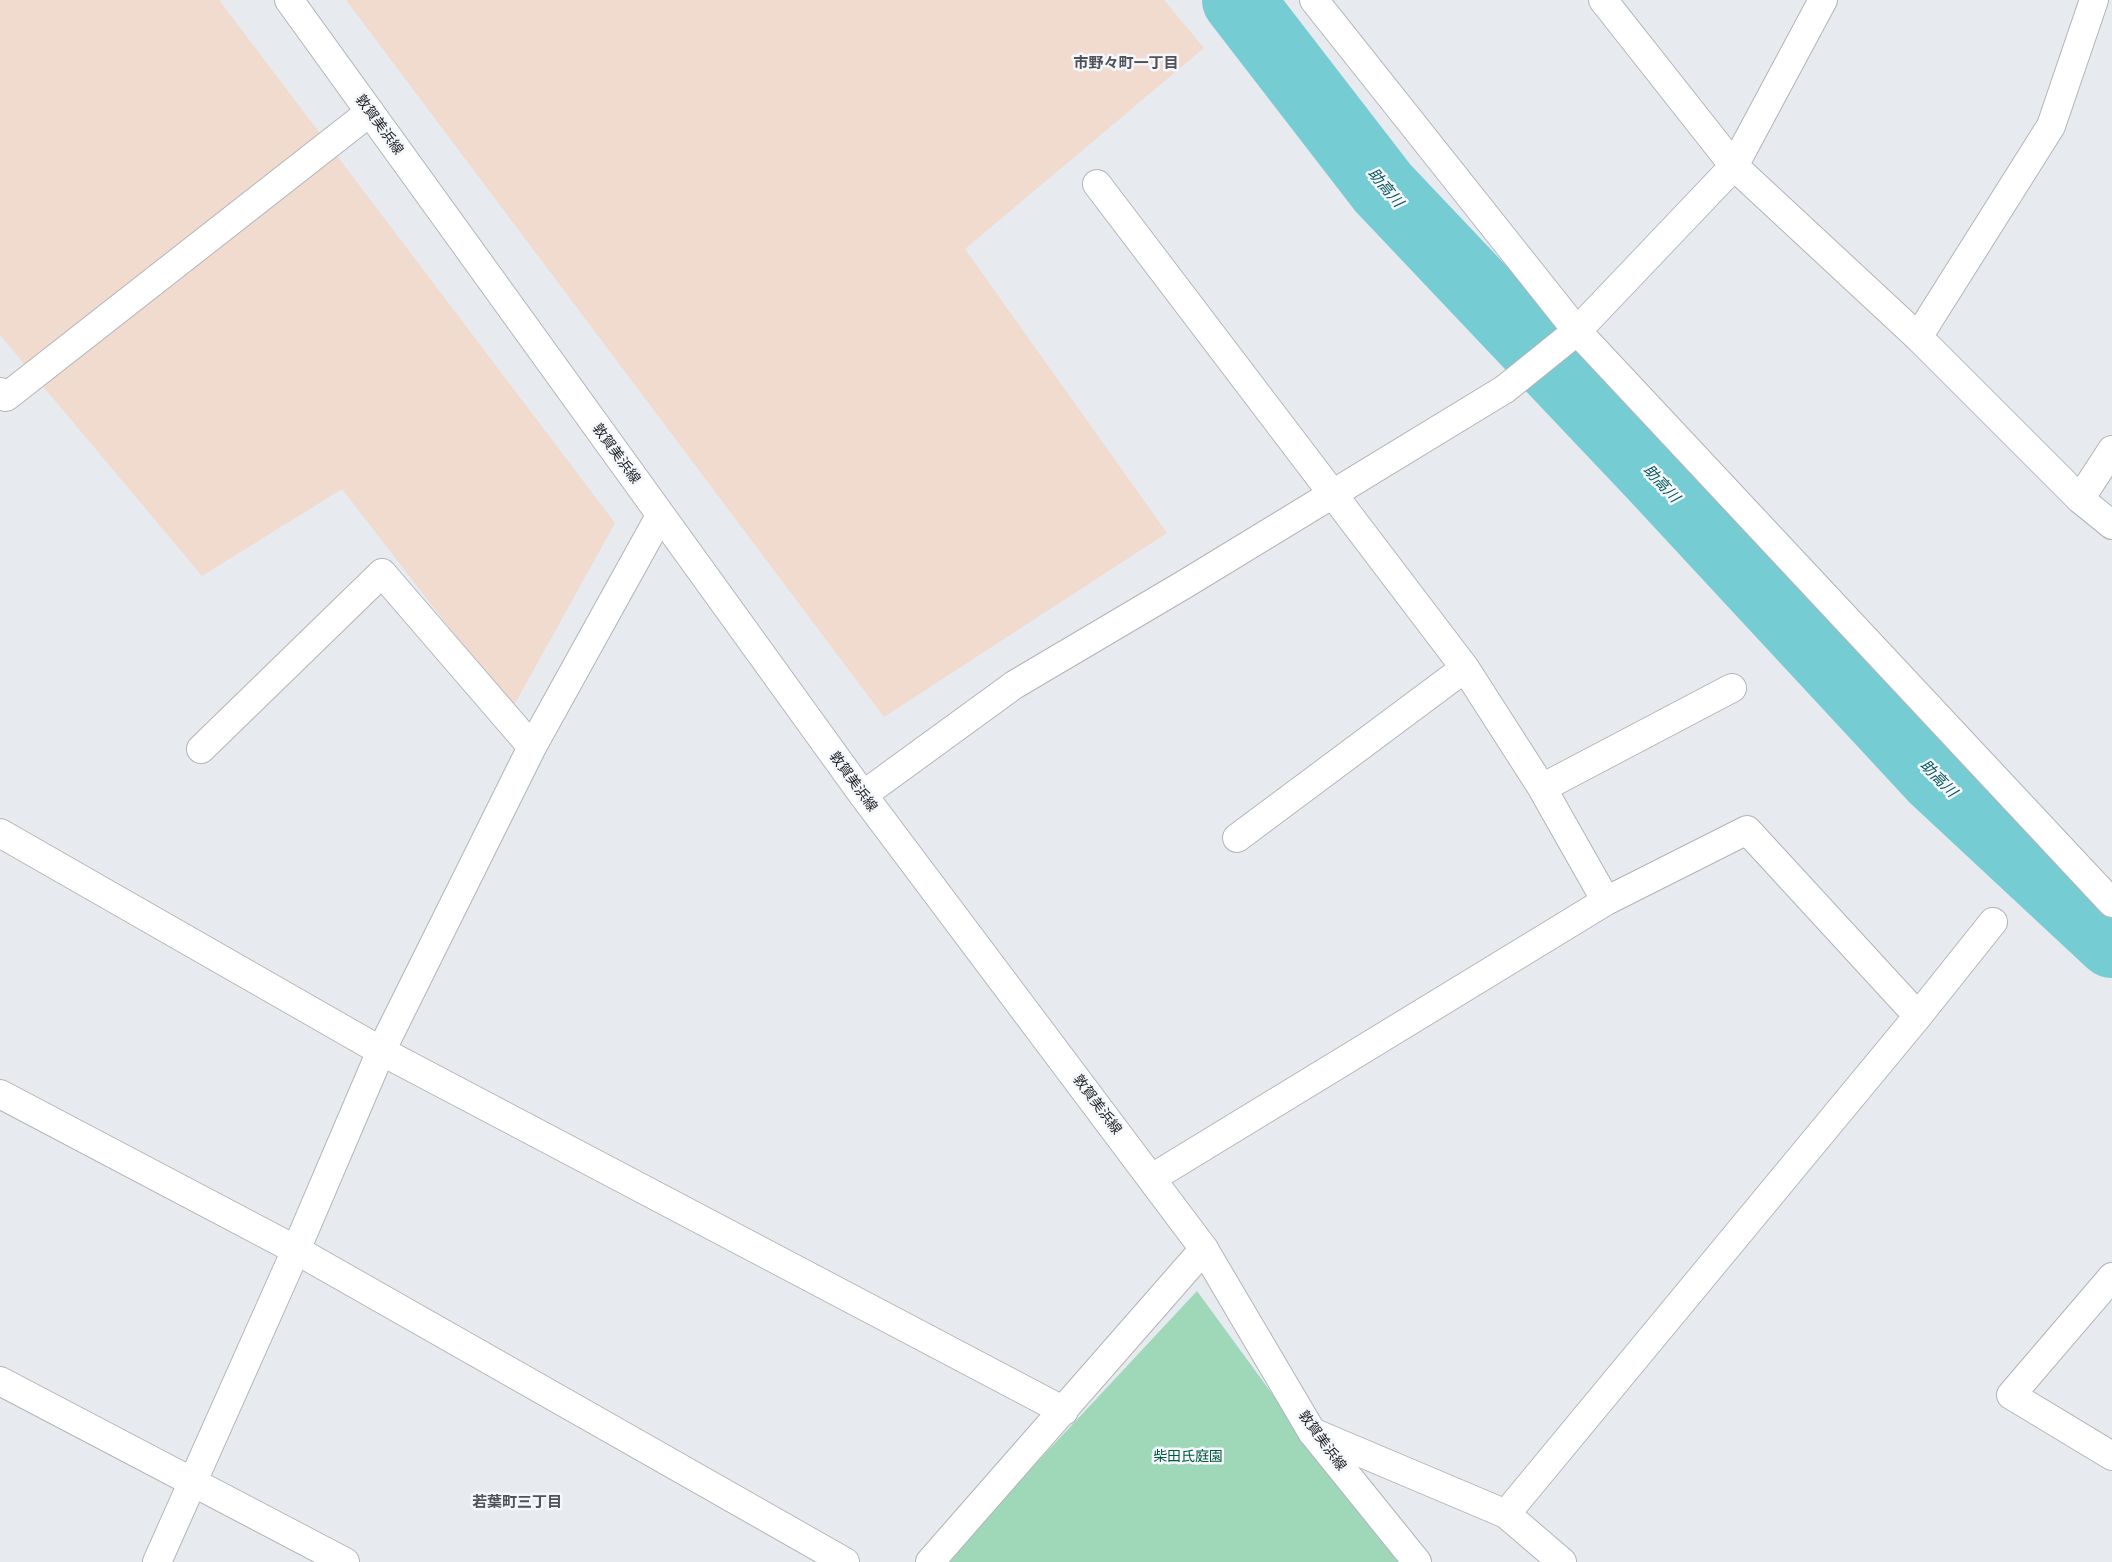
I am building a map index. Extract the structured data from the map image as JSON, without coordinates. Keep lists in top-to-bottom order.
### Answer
{
  "streets": {
    "street": ["敦賀美浜線"]
  },
  "districts": ["市野々町一丁目", "若葉町三丁目"],
  "water": ["助高川"],
  "parks": ["柴田氏庭園"]
}
